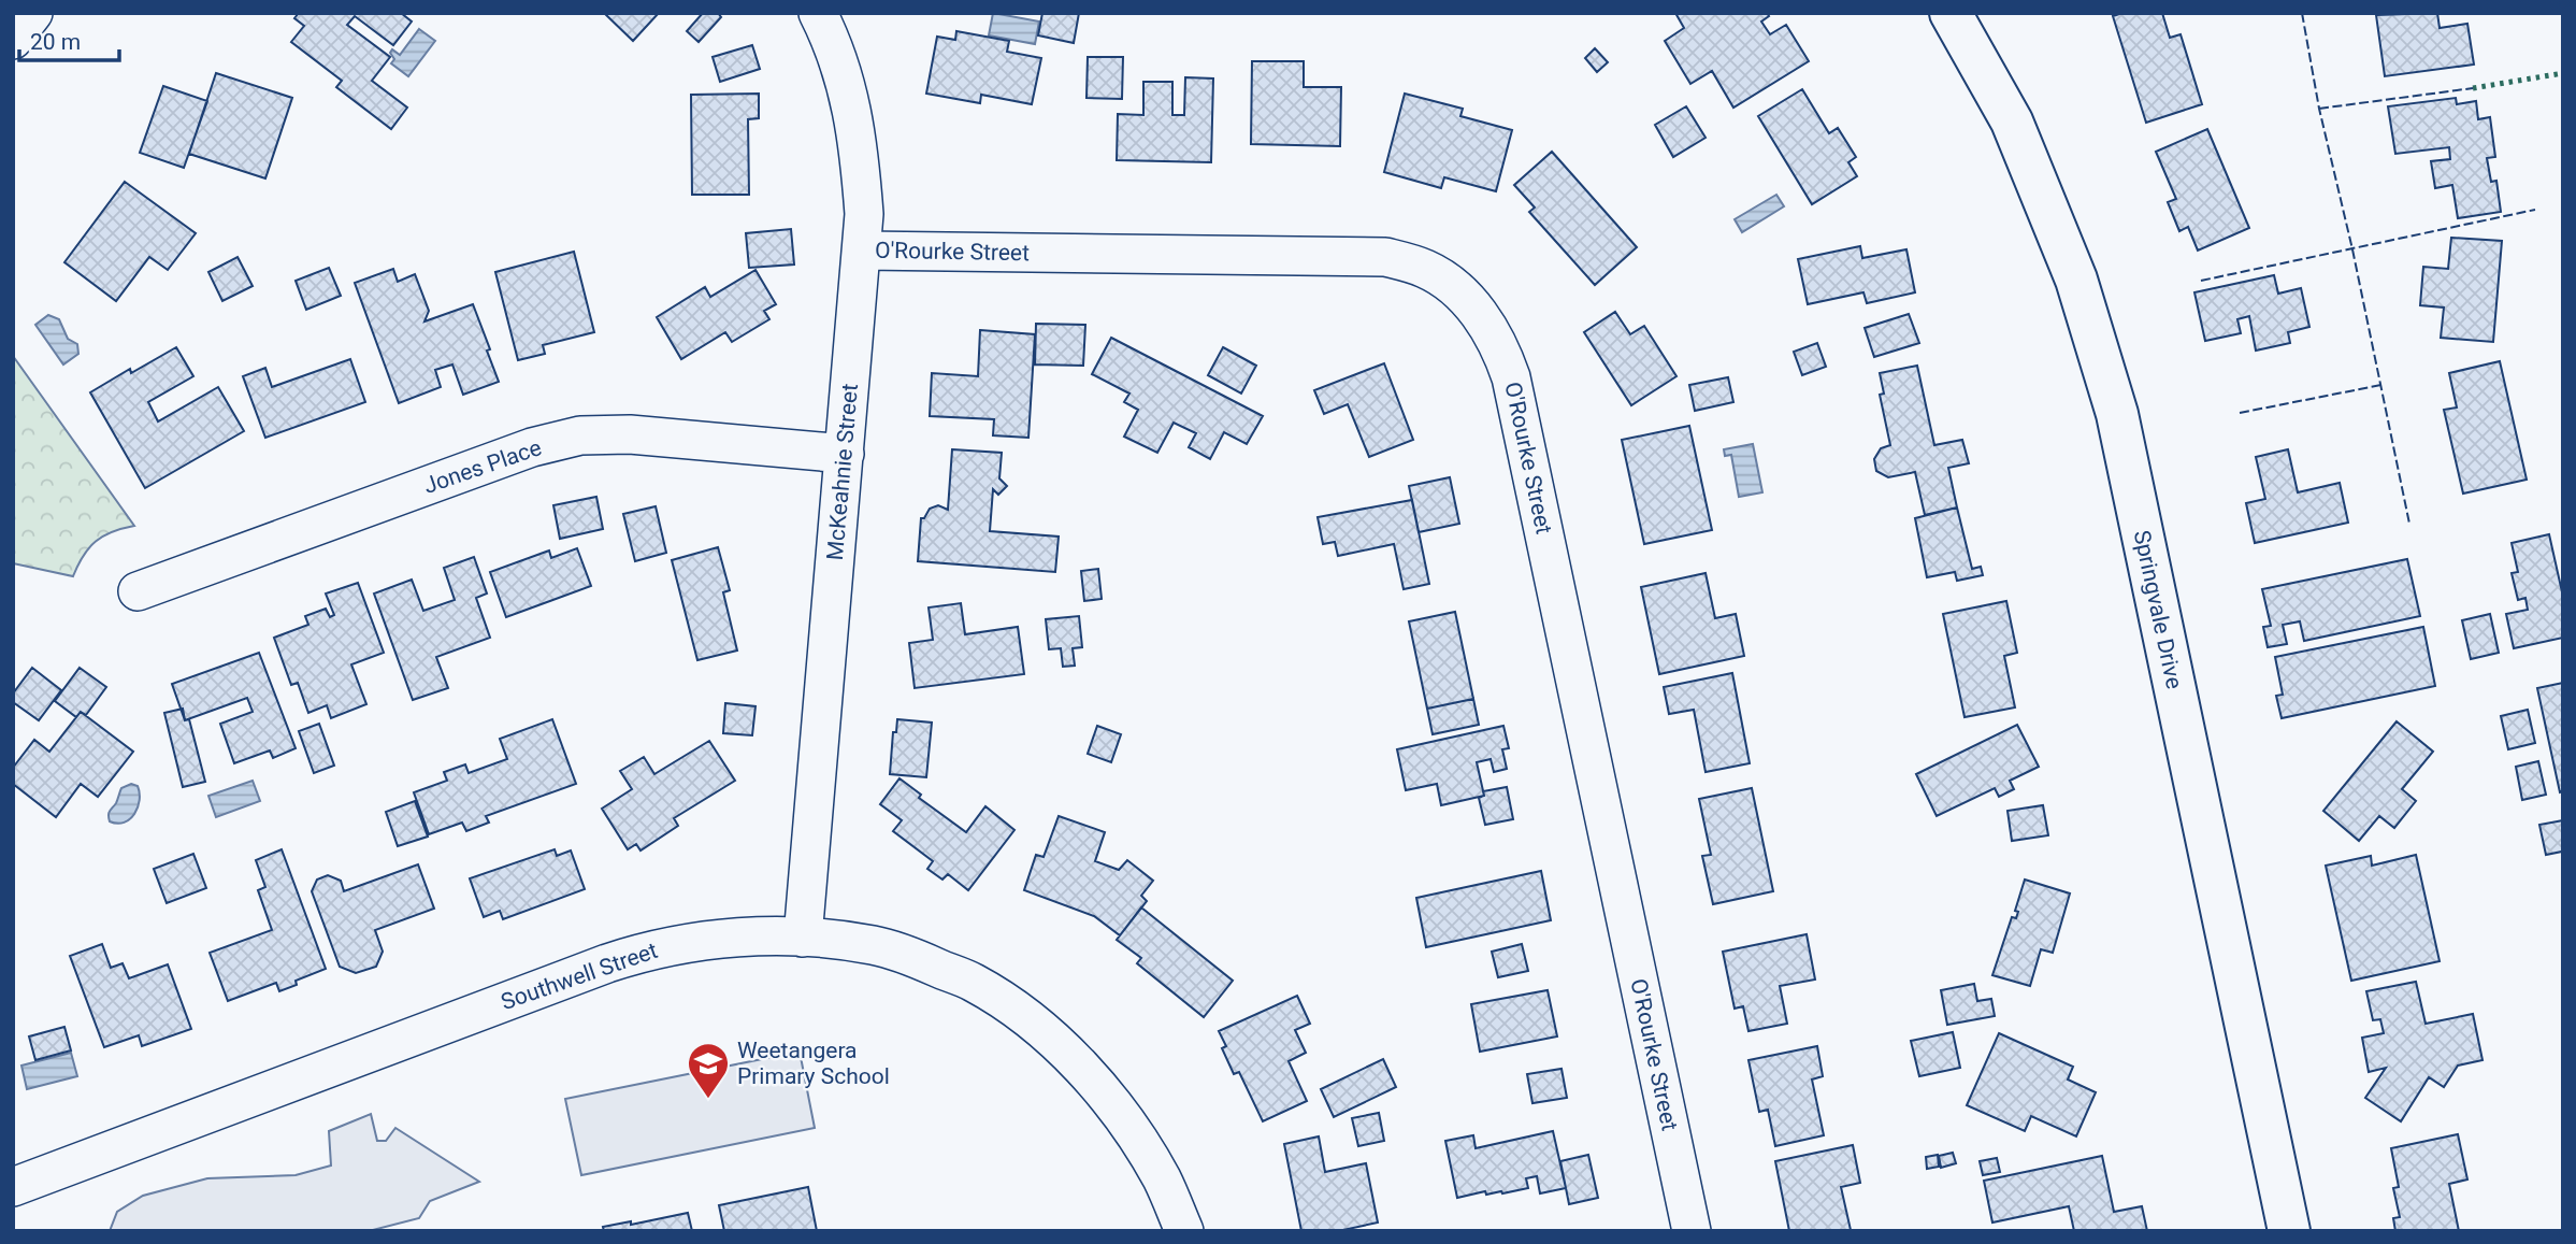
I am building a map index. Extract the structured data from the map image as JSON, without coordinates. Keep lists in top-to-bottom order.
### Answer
{
  "streets": {
    "main road": ["Springvale Drive"],
    "street": [
      "O'Rourke Street",
      "Jones Place",
      "McKeahnie Street",
      "Southwell Street"
    ]
  },
  "crossings": [
    ["O'Rourke Street", "McKeahnie Street"],
    ["Jones Place", "McKeahnie Street"],
    ["McKeahnie Street", "Southwell Street"]
  ],
  "places": {
    "school or university": ["Weetangera Primary School"]
  },
  "scale_bar": "20 m"
}
